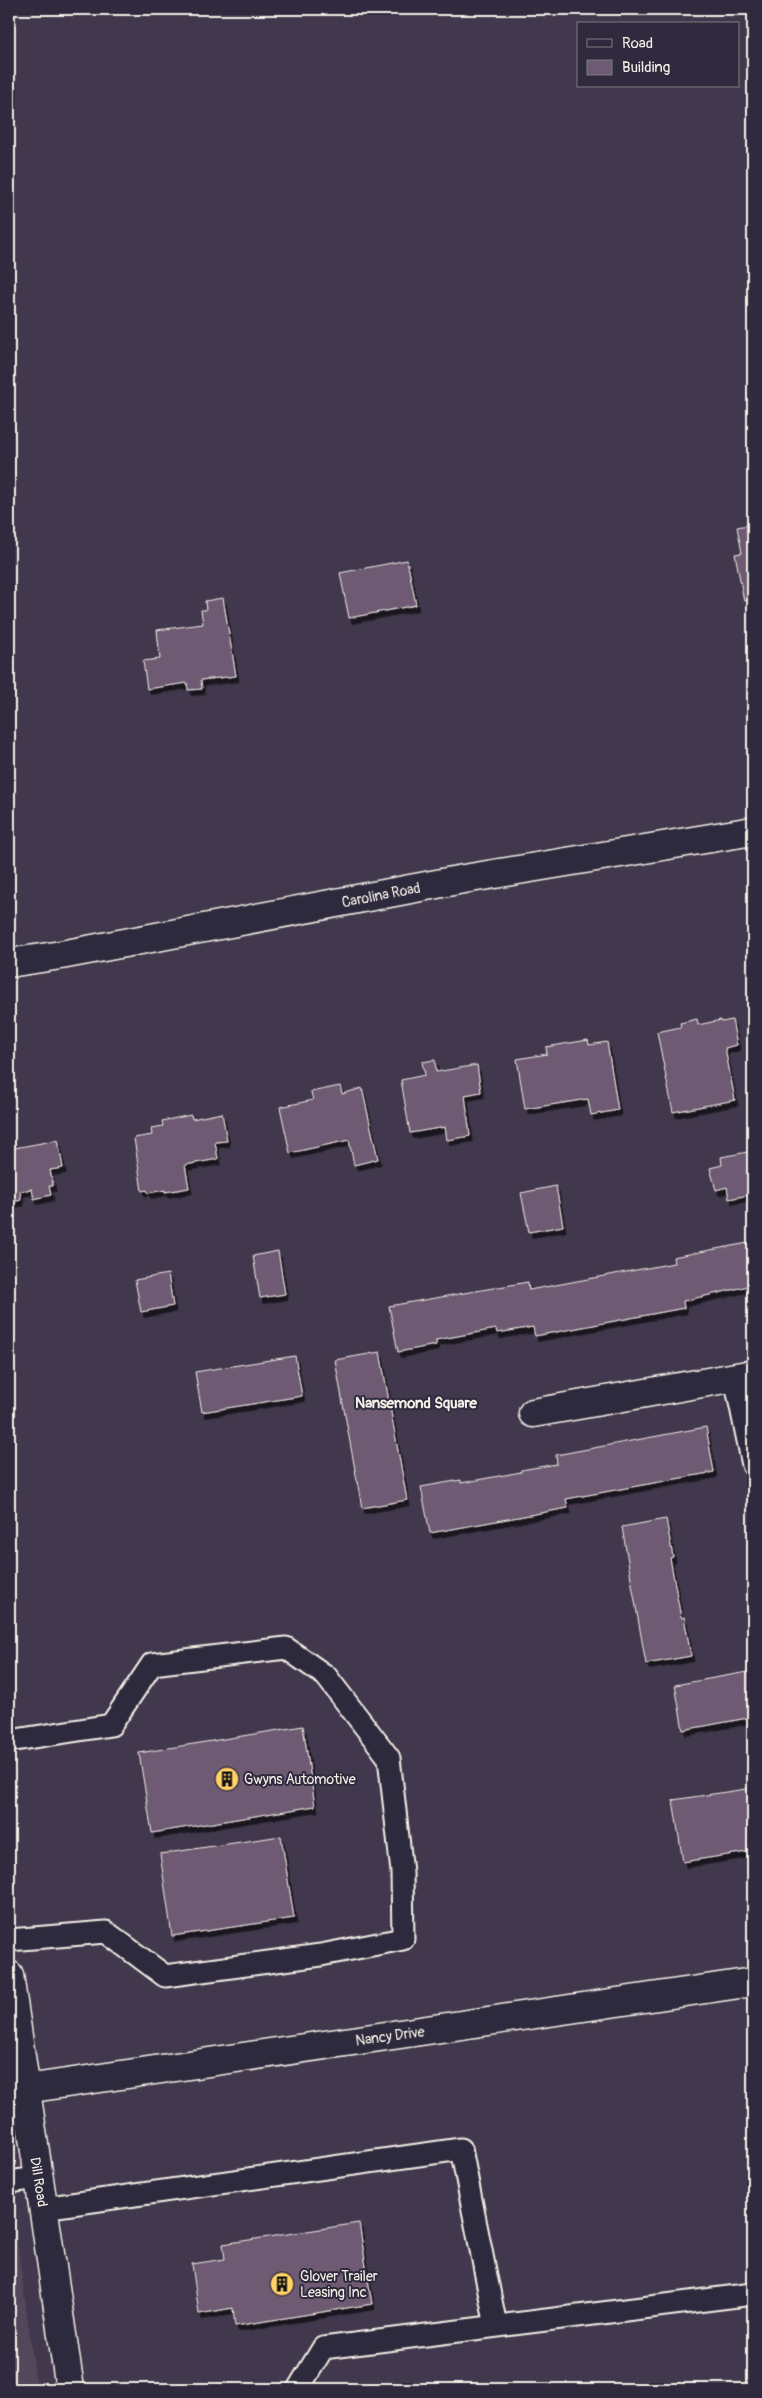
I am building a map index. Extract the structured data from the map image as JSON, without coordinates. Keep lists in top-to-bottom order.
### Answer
{
  "streets": {
    "street": ["Carolina Road", "Nancy Drive", "Dill Road"]
  },
  "crossings": [
    ["Nancy Drive", "Dill Road"]
  ],
  "districts": ["Nansemond Square"],
  "places": {
    "building": ["Gwyns Automotive", "Glover Trailer Leasing Inc"]
  },
  "legend": ["Road", "Building"]
}
